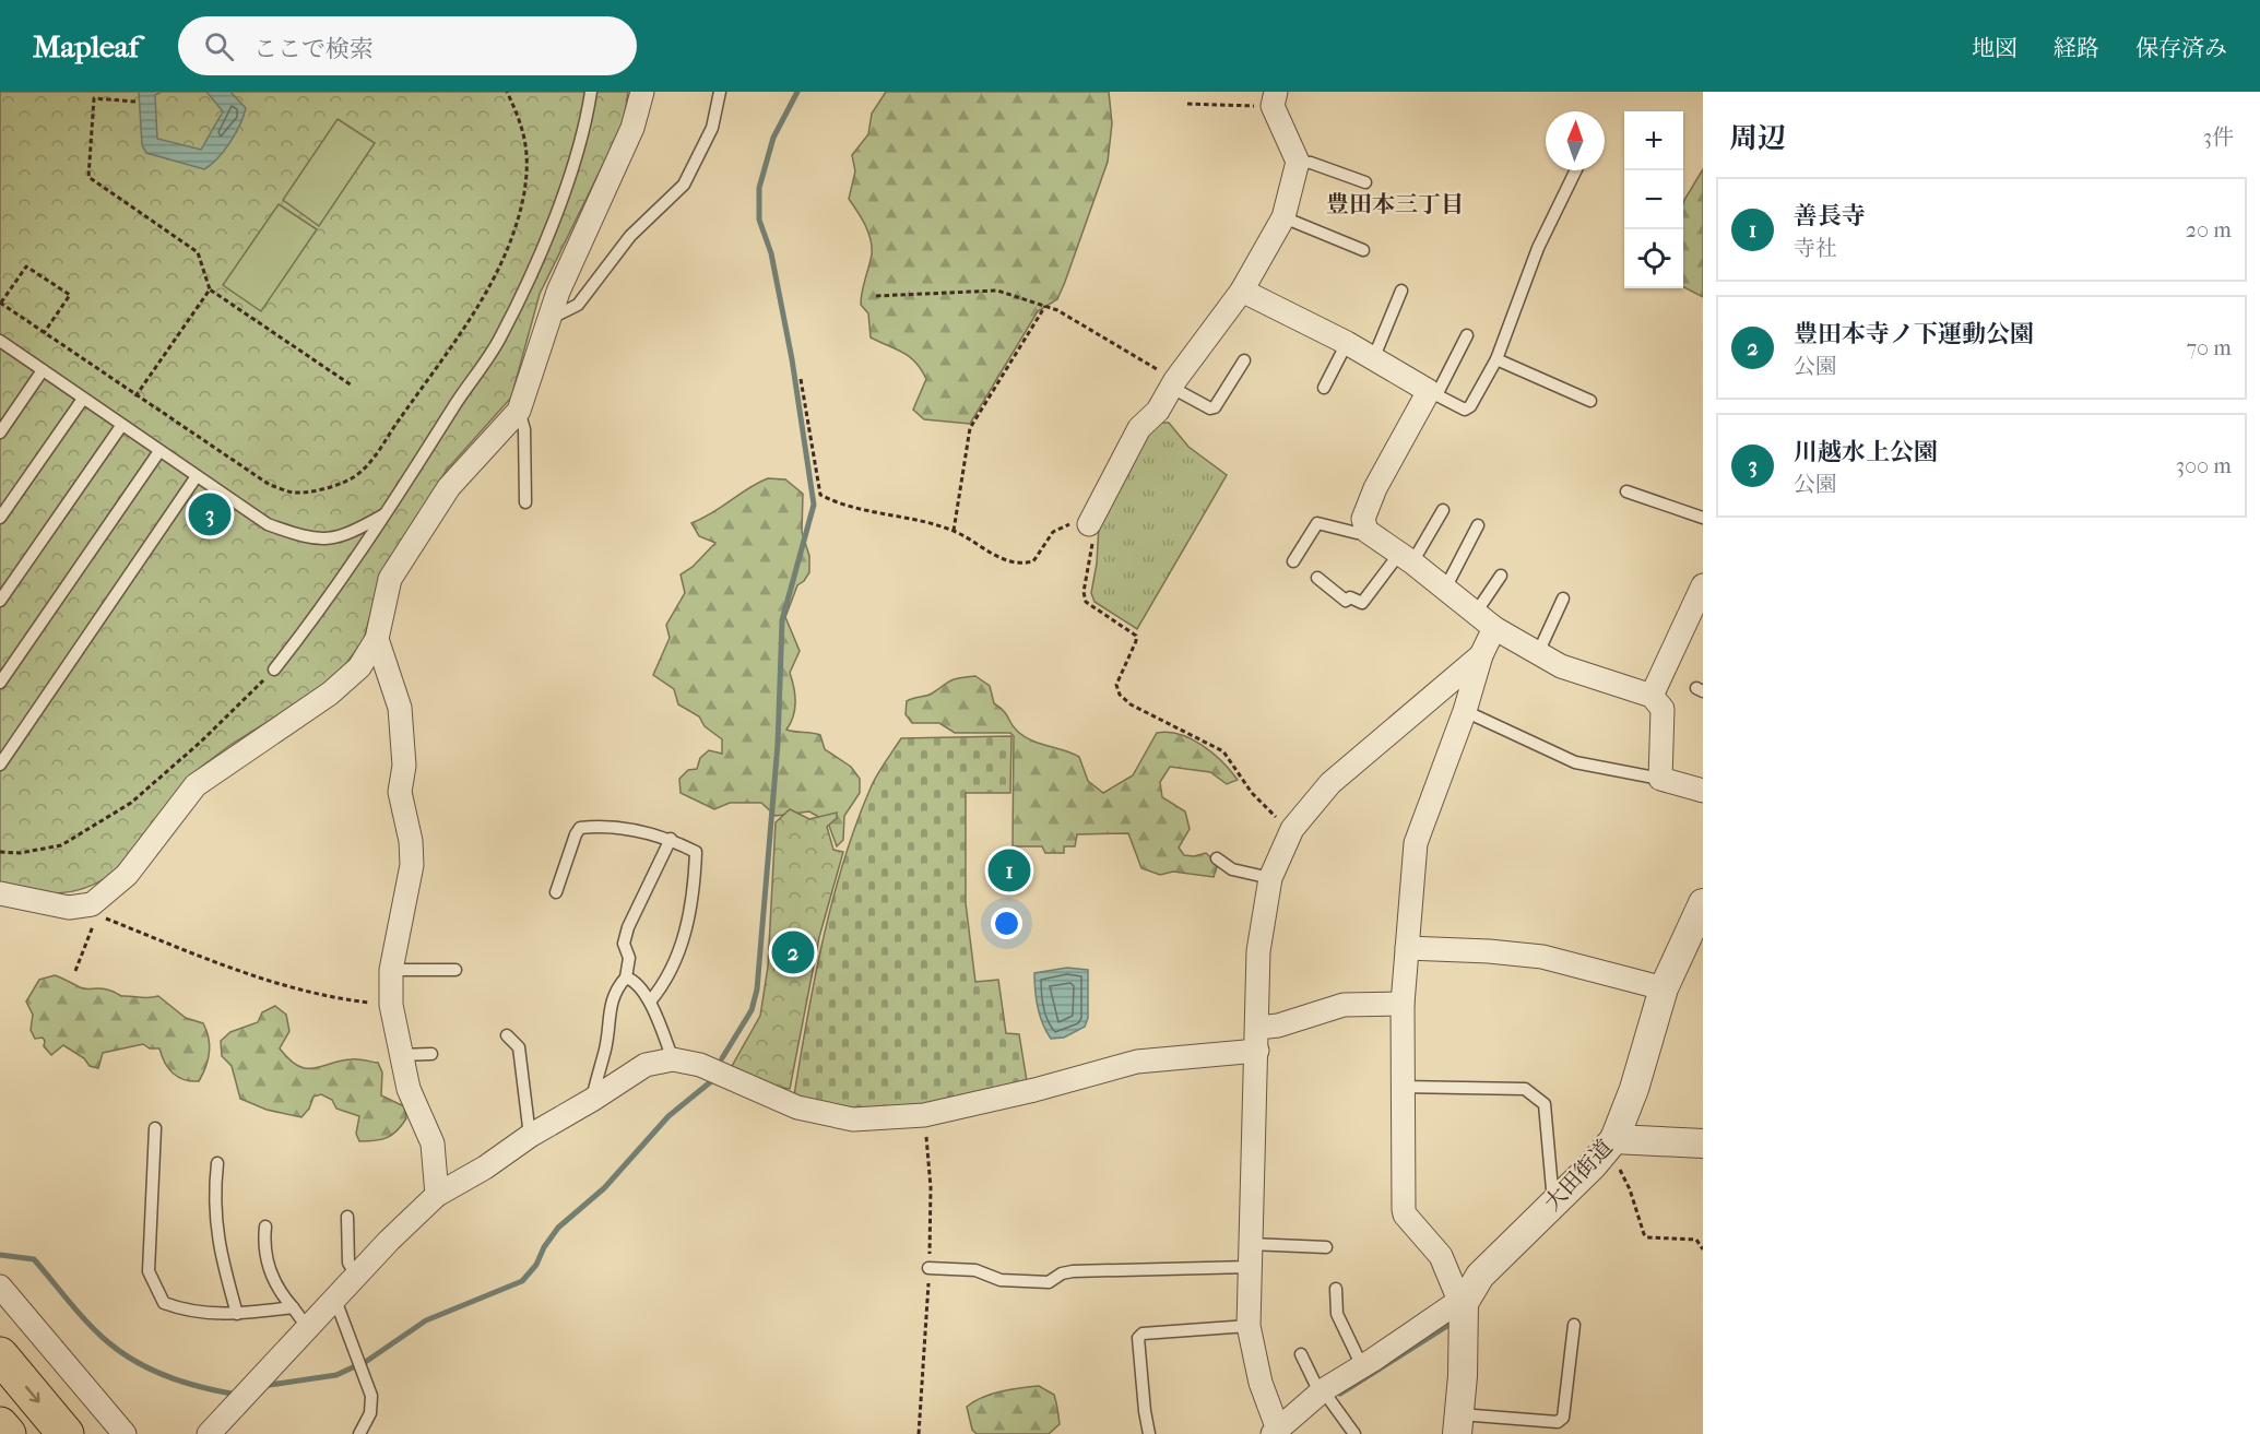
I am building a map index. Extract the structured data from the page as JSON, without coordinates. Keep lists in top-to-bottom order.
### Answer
{
  "streets": {
    "street": ["大田街道"]
  },
  "districts": ["豊田本三丁目"],
  "north": "top",
  "page": {
    "header": "Mapleaf",
    "search": "ここで検索",
    "nav": ["地図", "経路", "保存済み"],
    "heading": ["周辺", "3件"],
    "map_buttons": ["+", "−"],
    "list": [
      {
        "mark": "1",
        "name": "善長寺",
        "note": "寺社",
        "value": "20 m"
      },
      {
        "mark": "2",
        "name": "豊田本寺ノ下運動公園",
        "note": "公園",
        "value": "70 m"
      },
      {
        "mark": "3",
        "name": "川越水上公園",
        "note": "公園",
        "value": "300 m"
      }
    ],
    "pins": ["3", "1", "2"]
  }
}
